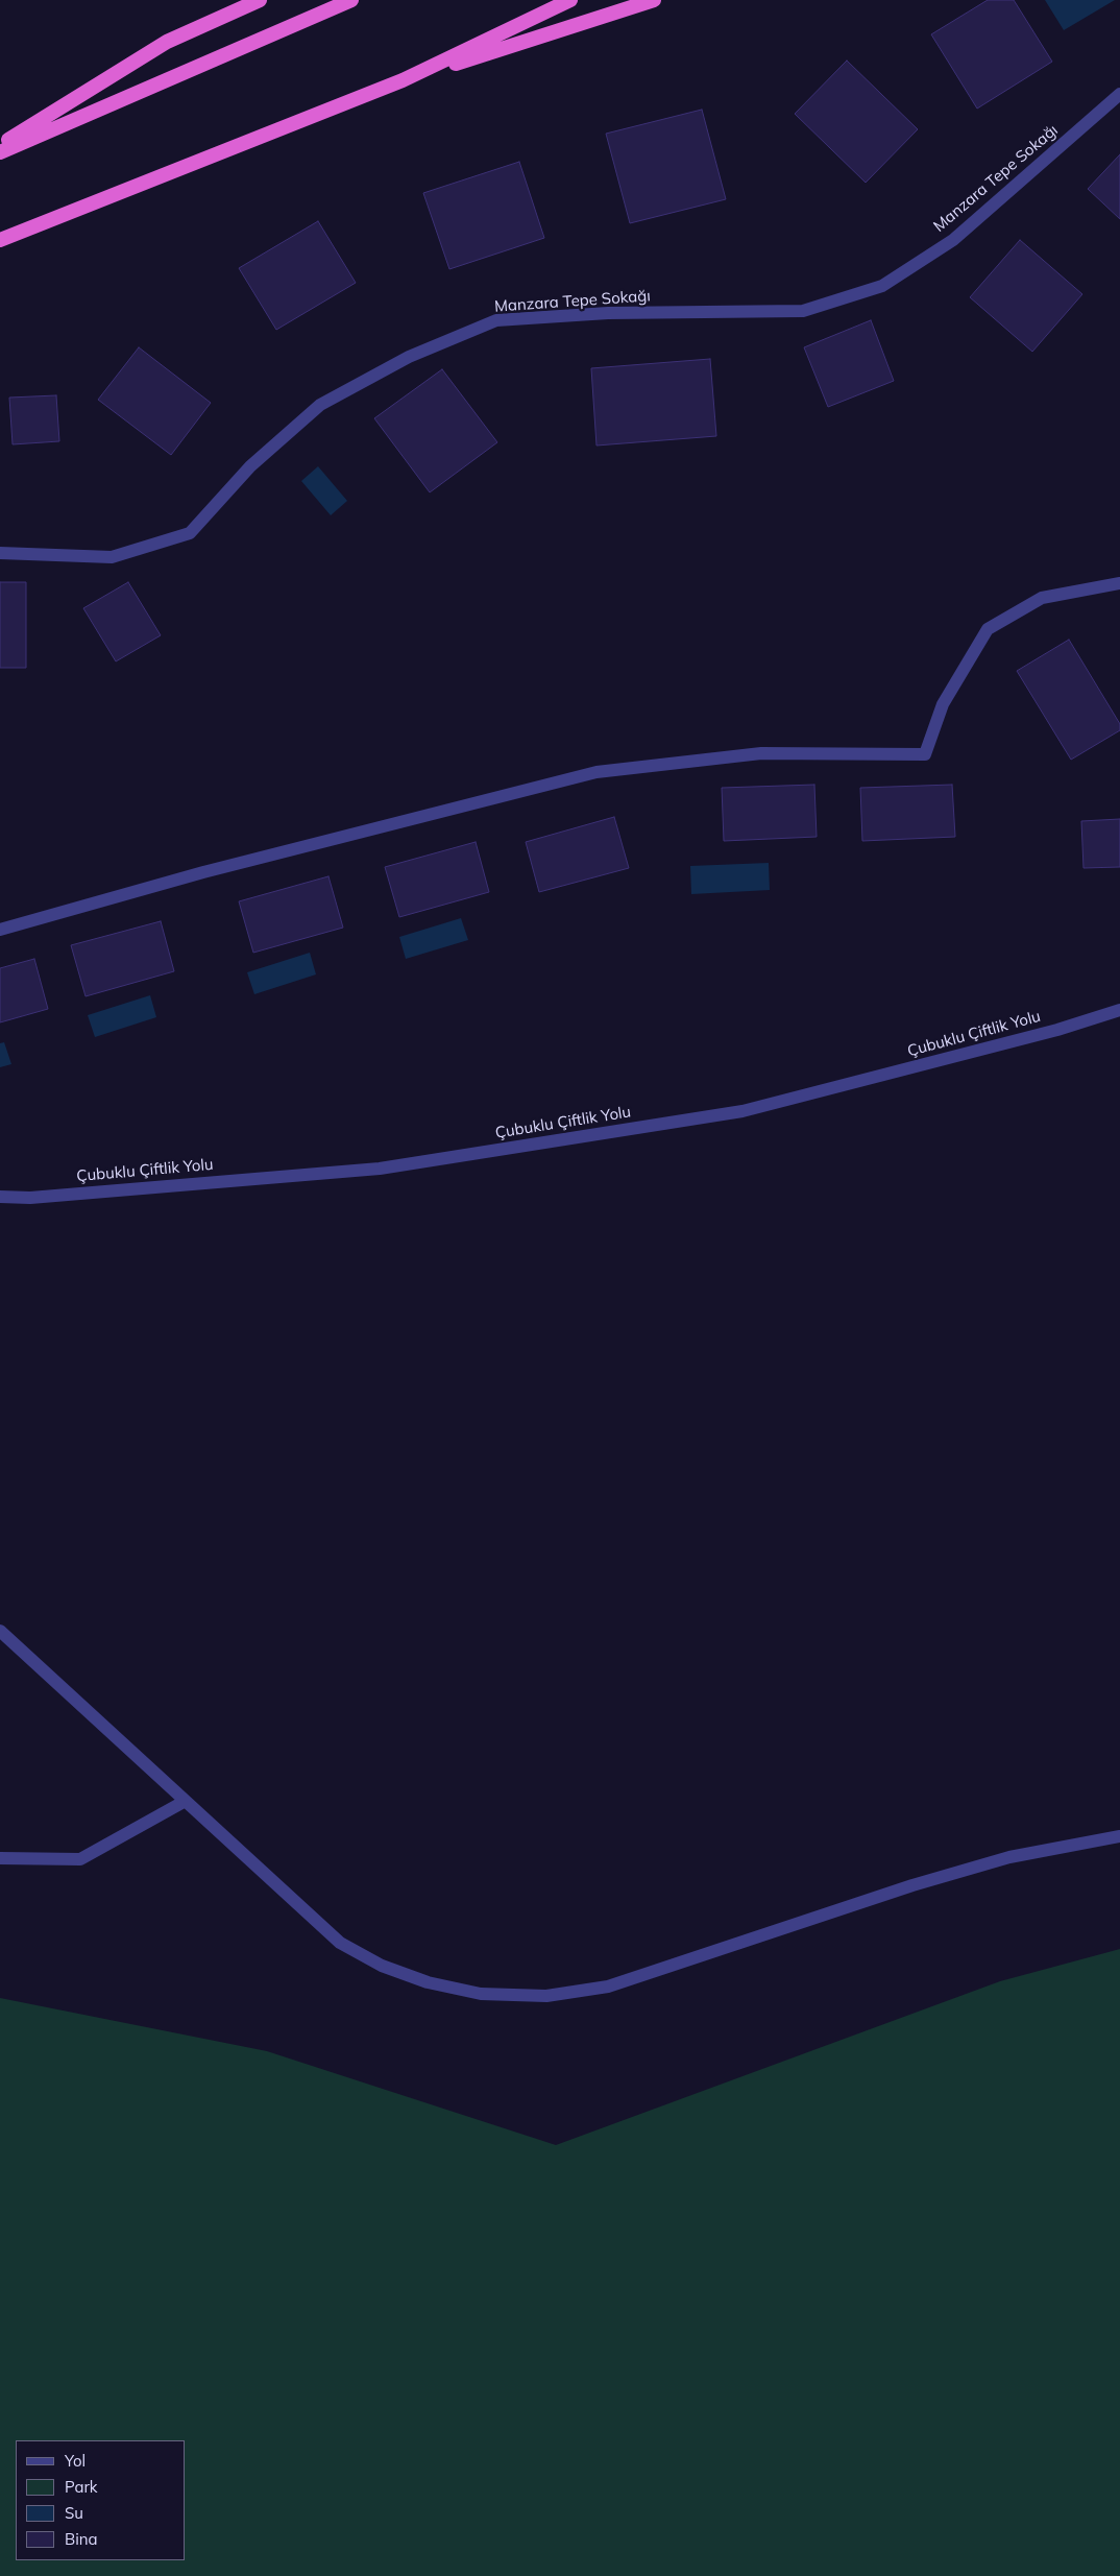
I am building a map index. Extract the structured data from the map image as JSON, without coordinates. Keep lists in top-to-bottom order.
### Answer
{
  "streets": {
    "street": ["Manzara Tepe Sokağı", "Çubuklu Çiftlik Yolu"]
  },
  "legend": [
    "Yol",
    "Park",
    "Su",
    "Bina"
  ]
}
